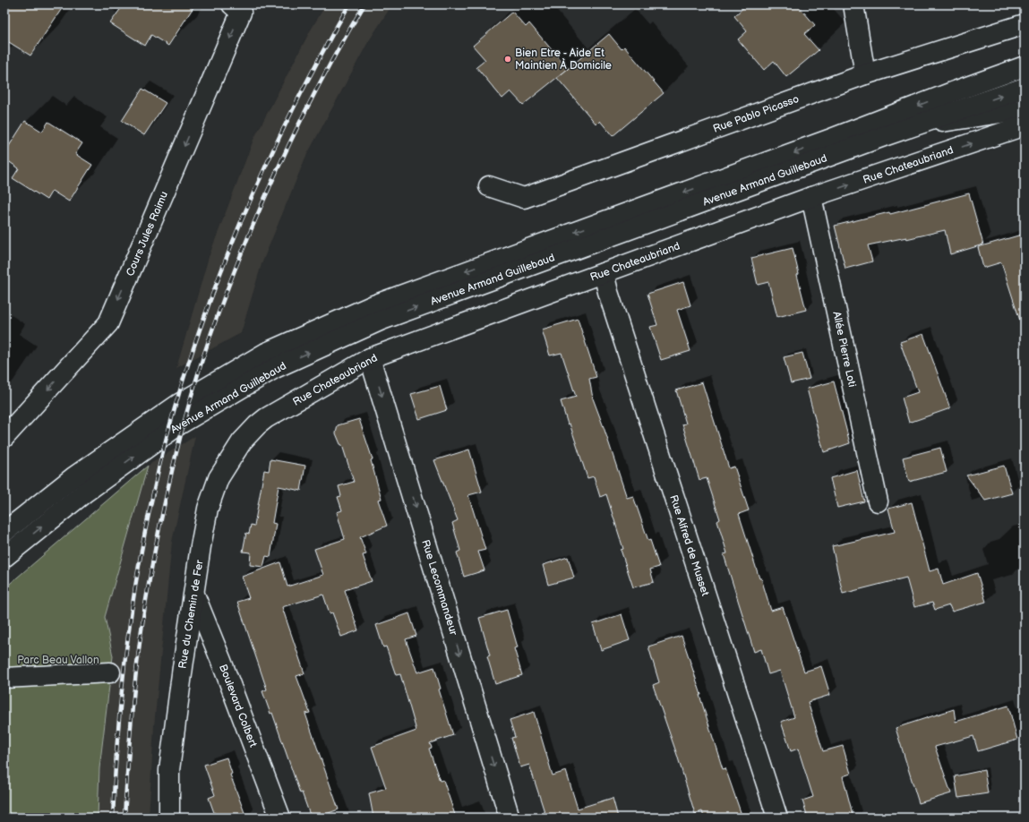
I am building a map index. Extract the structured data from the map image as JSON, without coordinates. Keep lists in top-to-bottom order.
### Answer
{
  "streets": {
    "street": [
      "Rue Pablo Picasso",
      "Rue Chateaubriand",
      "Avenue Armand Guillebaud",
      "Cours Jules Raimu",
      "Allée Pierre Loti",
      "Rue Alfred de Musset",
      "Rue Lecommandeur",
      "Rue du Chemin de Fer",
      "Boulevard Colbert"
    ]
  },
  "crossings": [
    ["Rue Chateaubriand", "Allée Pierre Loti"],
    ["Rue Chateaubriand", "Rue Alfred de Musset"],
    ["Rue Chateaubriand", "Rue Lecommandeur"],
    ["Rue Chateaubriand", "Rue du Chemin de Fer"],
    ["Rue du Chemin de Fer", "Boulevard Colbert"]
  ],
  "one_way": ["Cours Jules Raimu", "Rue Lecommandeur"],
  "parks": ["Parc Beau Vallon"],
  "places": ["Bien Etre - Aide Et Maintien À Domicile"]
}
